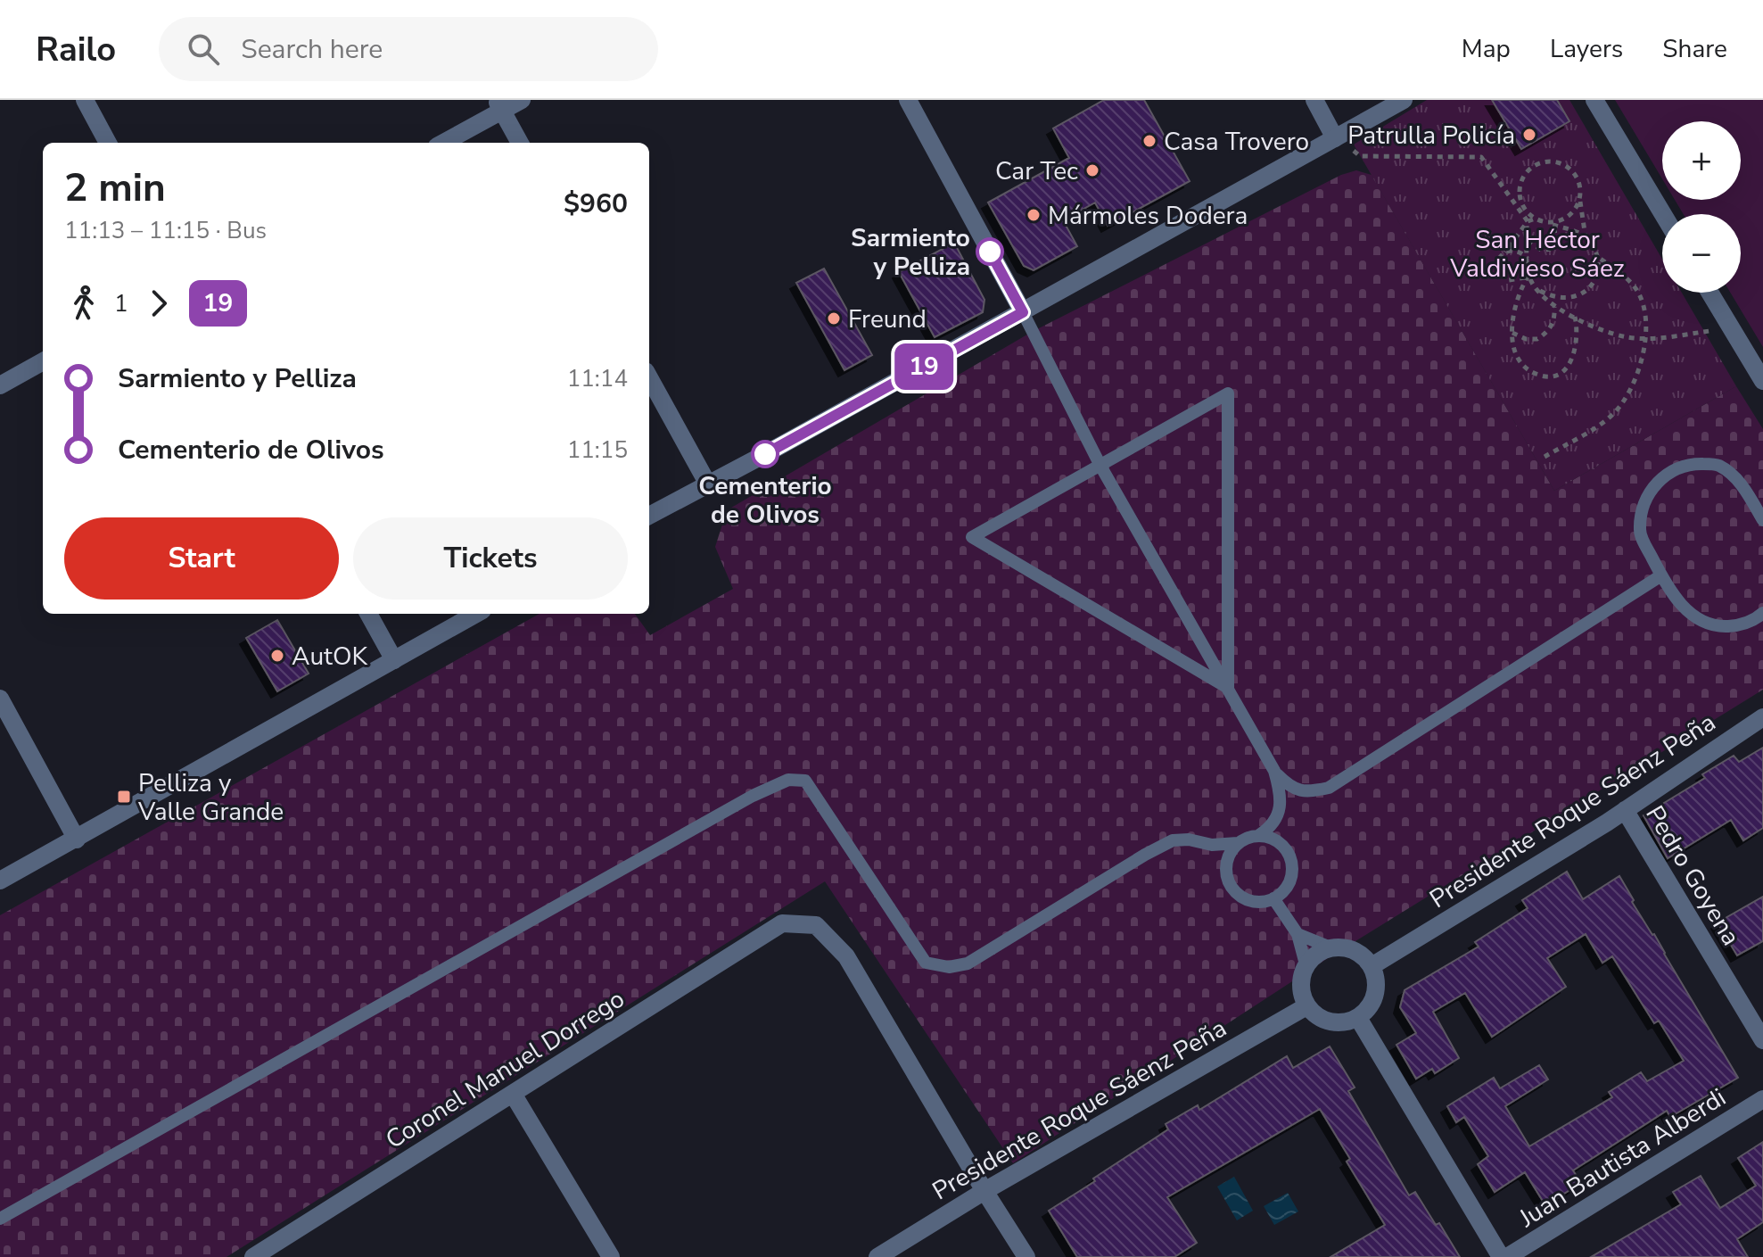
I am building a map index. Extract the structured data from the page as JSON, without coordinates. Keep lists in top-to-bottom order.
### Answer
{
  "streets": {
    "street": [
      "Presidente Roque Sáenz Peña",
      "Pedro Goyena",
      "Coronel Manuel Dorrego",
      "Juan Bautista Alberdi"
    ]
  },
  "crossings": [
    ["Presidente Roque Sáenz Peña", "Pedro Goyena"],
    ["Presidente Roque Sáenz Peña", "Coronel Manuel Dorrego"]
  ],
  "parks": ["San Héctor Valdivieso Sáez"],
  "places": {
    "other": [
      "Patrulla Policía",
      "Casa Trovero",
      "Car Tec",
      "Mármoles Dodera",
      "Sarmiento y Pelliza",
      "Freund",
      "Cementerio de Olivos",
      "AutOK"
    ],
    "transit": ["Pelliza y Valle Grande"]
  },
  "lines": ["bus line 19"],
  "page": {
    "header": "Railo",
    "search": "Search here",
    "nav": ["Map", "Layers", "Share"],
    "on_map": "19",
    "map_buttons": ["+", "−"],
    "heading": ["2 min", "11:13 – 11:15 · Bus", "$960"],
    "legs": ["1", "19"],
    "list": [
      {
        "name": "Sarmiento y Pelliza",
        "value": "11:14"
      },
      {
        "name": "Cementerio de Olivos",
        "value": "11:15"
      }
    ],
    "buttons": ["Start", "Tickets"]
  }
}
